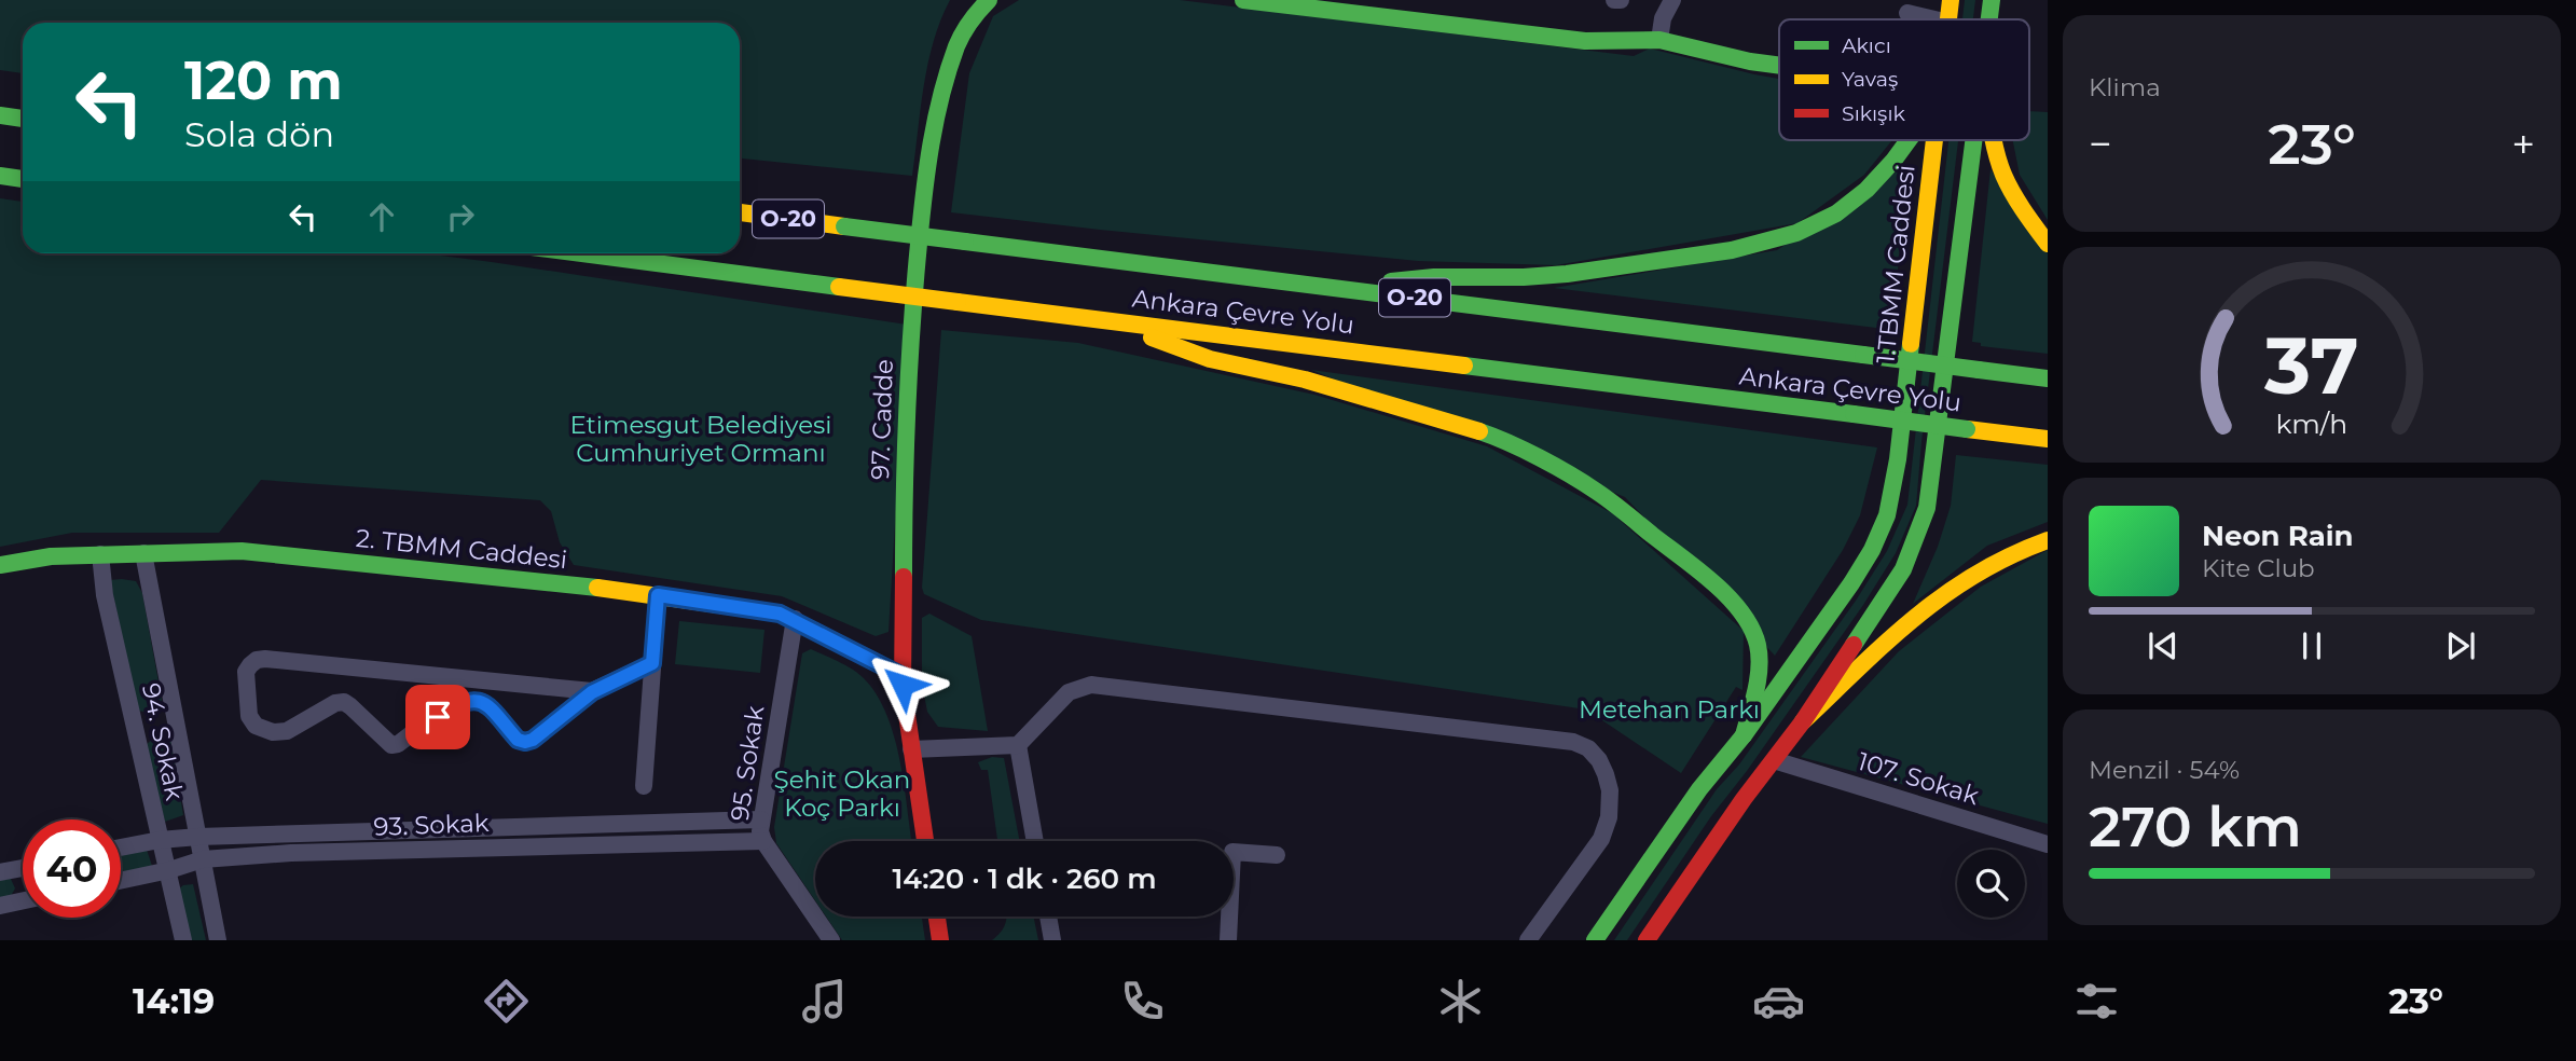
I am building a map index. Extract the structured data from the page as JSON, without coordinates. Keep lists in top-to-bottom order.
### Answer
{
  "streets": {
    "main road": [
      "O-20",
      "1.TBMM Caddesi",
      "Ankara Çevre Yolu",
      "97. Cadde",
      "2. TBMM Caddesi"
    ],
    "street": [
      "94. Sokak",
      "95. Sokak",
      "107. Sokak",
      "93. Sokak"
    ]
  },
  "crossings": [
    ["97. Cadde", "2. TBMM Caddesi"],
    ["2. TBMM Caddesi", "94. Sokak"],
    ["2. TBMM Caddesi", "95. Sokak"],
    ["94. Sokak", "93. Sokak"],
    ["95. Sokak", "93. Sokak"]
  ],
  "parks": ["Etimesgut Belediyesi Cumhuriyet Ormanı", "Metehan Parkı", "Şehit Okan Koç Parkı"],
  "legend": ["Akıcı", "Yavaş", "Sıkışık"],
  "page": {
    "tile": [
      "Klima",
      ["Menzil · 54%", "270 km"]
    ],
    "turn": ["120 m", "Sola dön"],
    "heat": ["−", "23°", "+"],
    "song": ["Neon Rain", "Kite Club"],
    "limit": "40",
    "trip": "14:20 · 1 dk · 260 m",
    "tabs": ["14:19", "23°"],
    "gauge": ["37", "km/h"]
  }
}
